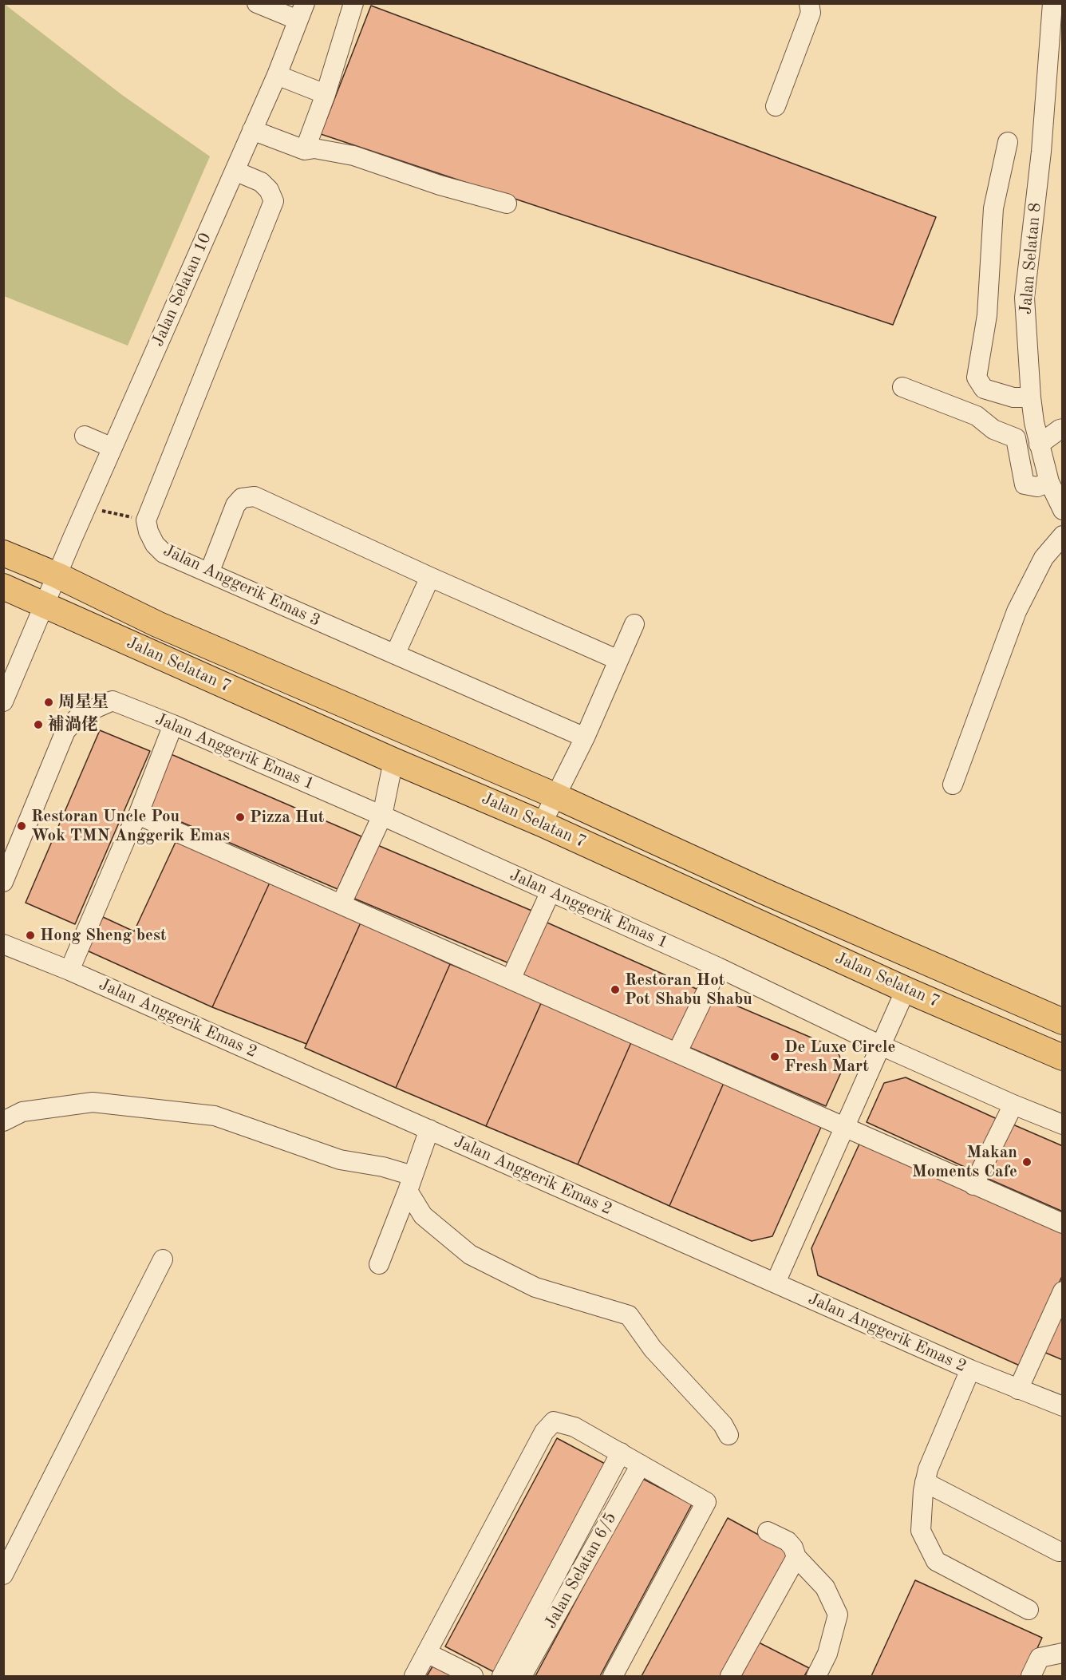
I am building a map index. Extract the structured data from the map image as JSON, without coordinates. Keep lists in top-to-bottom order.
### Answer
{
  "streets": {
    "main road": ["Jalan Selatan 7"],
    "street": [
      "Jalan Selatan 8",
      "Jalan Selatan 10",
      "Jalan Anggerik Emas 3",
      "Jalan Anggerik Emas 1",
      "Jalan Anggerik Emas 2",
      "Jalan Selatan 6/5"
    ]
  },
  "crossings": [
    ["Jalan Selatan 10", "Jalan Selatan 7"]
  ],
  "places": [
    "周星星",
    "補渦佬",
    "Pizza Hut",
    "Restoran Uncle Pou Wok TMN Anggerik Emas",
    "Hong Sheng best",
    "Restoran Hot Pot Shabu Shabu",
    "De Luxe Circle Fresh Mart",
    "Makan Moments Cafe"
  ]
}
